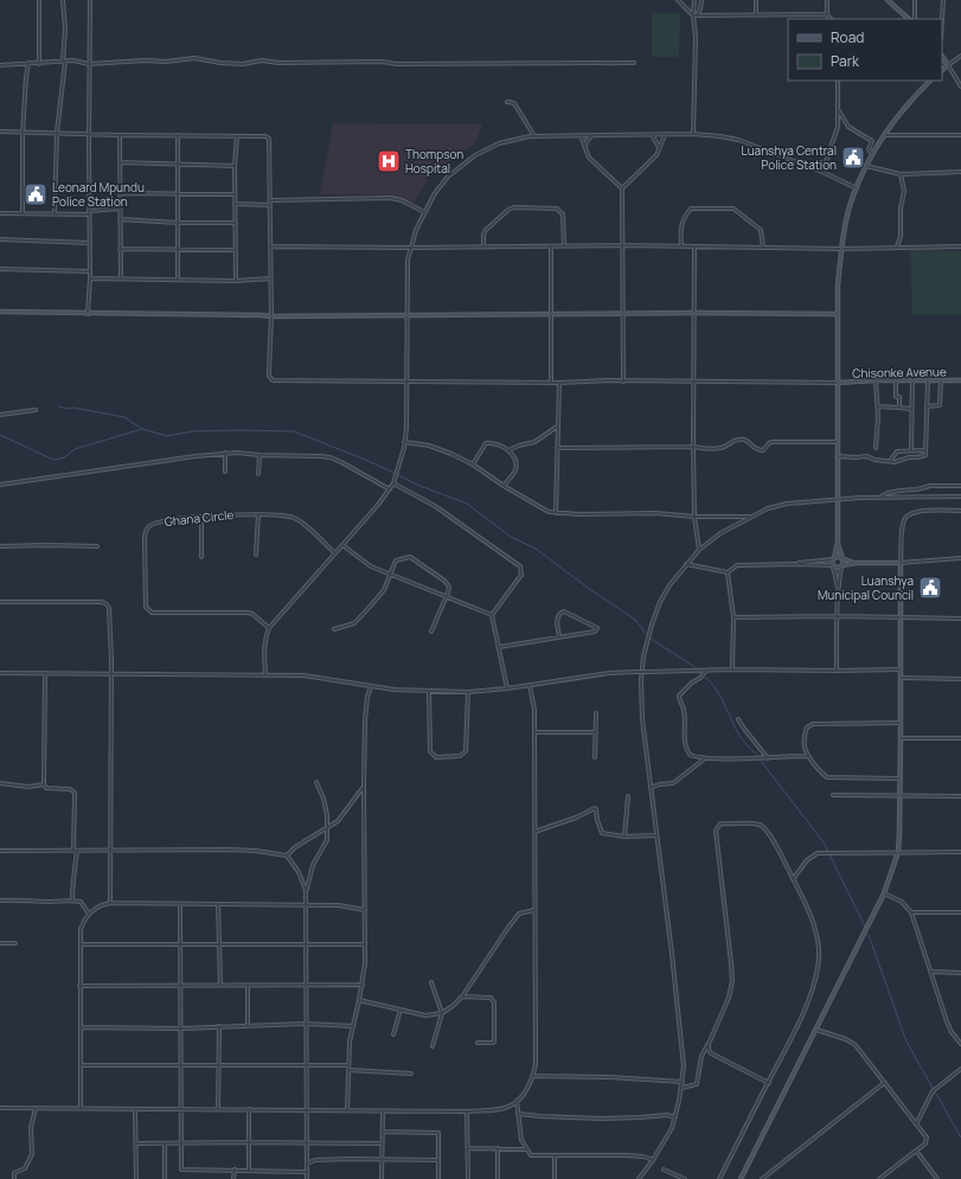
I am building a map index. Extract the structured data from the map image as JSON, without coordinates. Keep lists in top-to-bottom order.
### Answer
{
  "streets": {
    "main road": ["Chisonke Avenue"],
    "street": ["Ghana Circle"]
  },
  "places": {
    "public building": ["Luanshya Central Police Station", "Leonard Mpundu Police Station", "Luanshya Municipal Council"],
    "hospital": ["Thompson Hospital"]
  },
  "legend": ["Road", "Park"]
}
